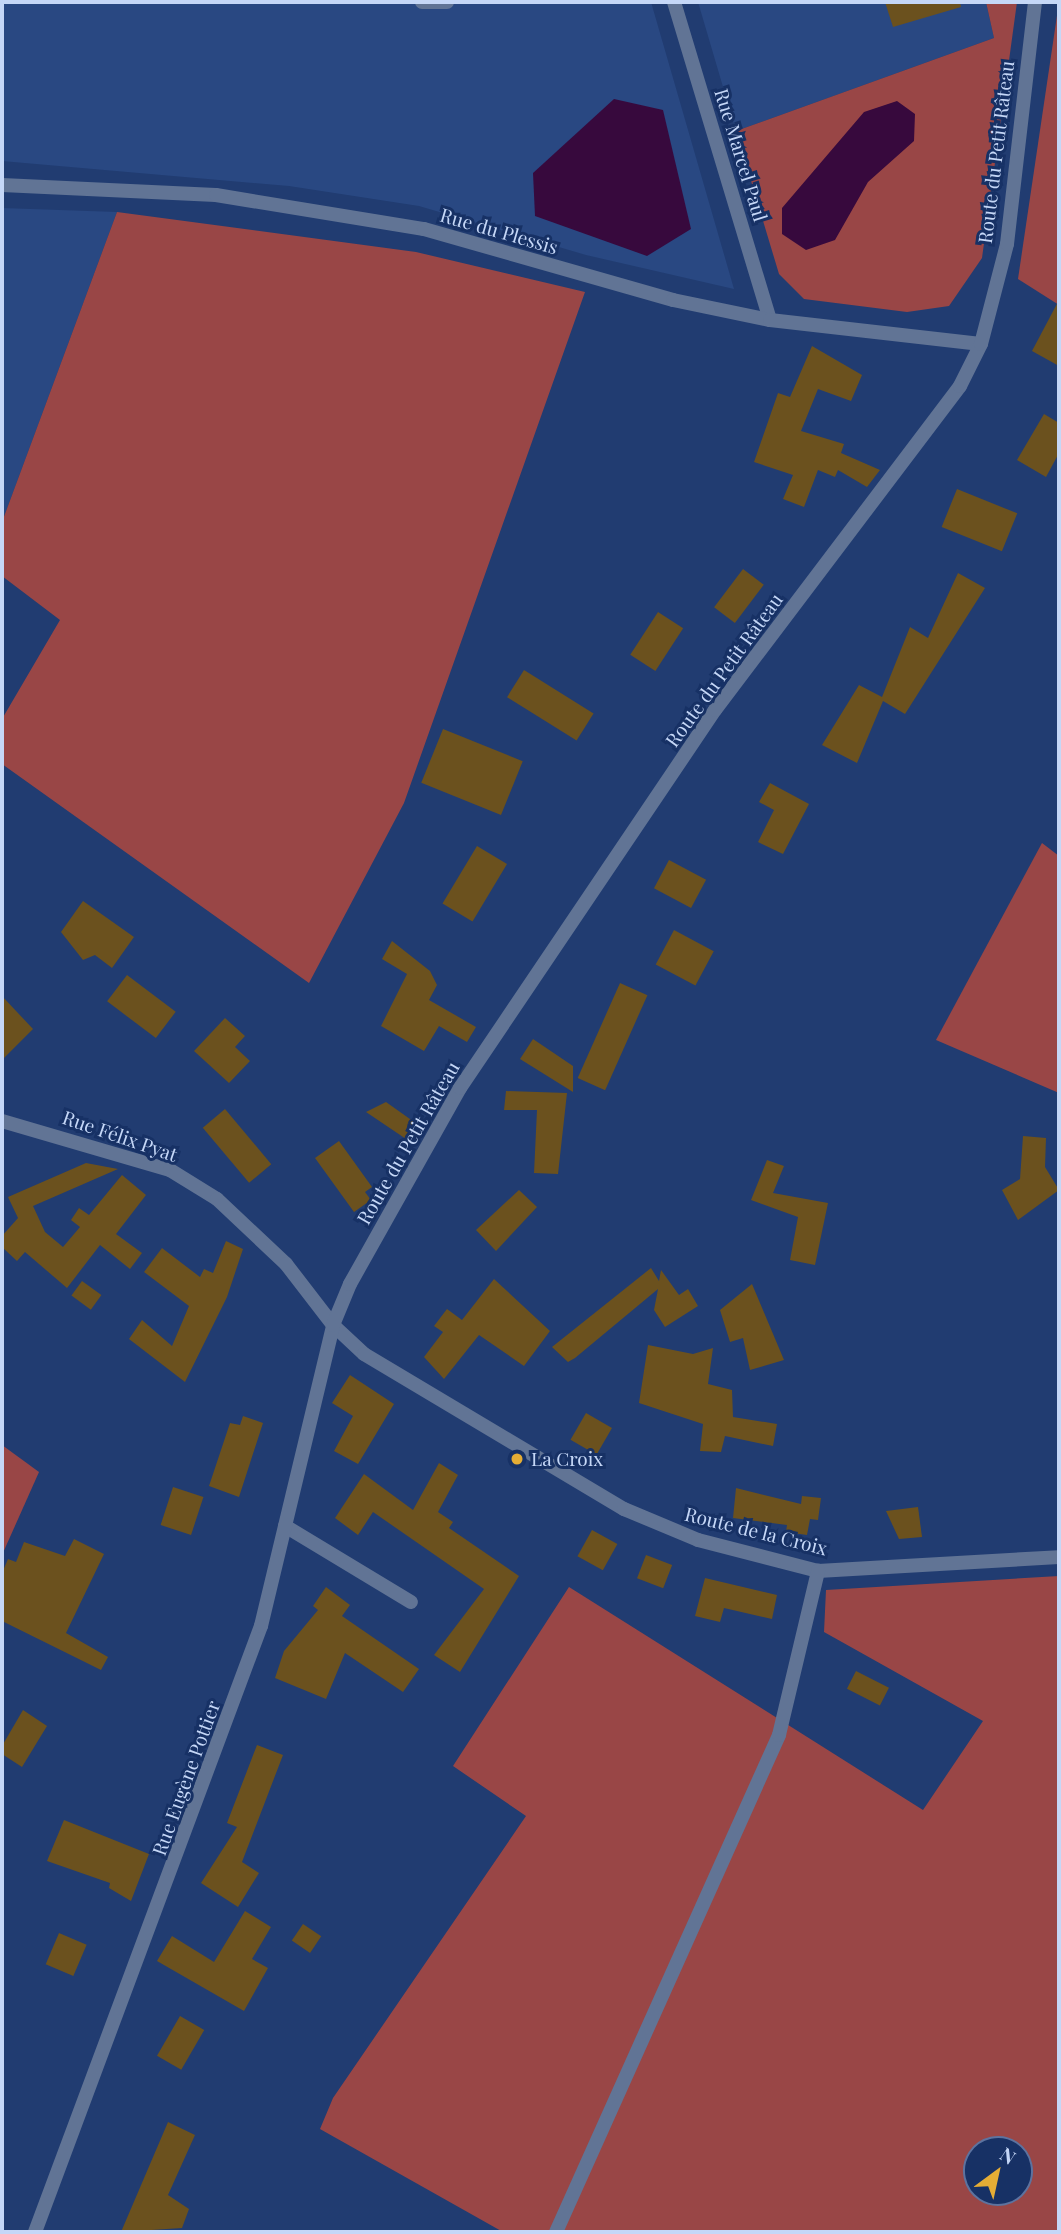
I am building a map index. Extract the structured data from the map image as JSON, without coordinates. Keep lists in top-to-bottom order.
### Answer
{
  "streets": {
    "street": [
      "Route du Petit Râteau",
      "Rue Marcel Paul",
      "Rue du Plessis",
      "Rue Félix Pyat",
      "Route de la Croix",
      "Rue Eugène Pottier"
    ]
  },
  "crossings": [
    ["Route du Petit Râteau", "Rue du Plessis"],
    ["Route du Petit Râteau", "Rue Félix Pyat"],
    ["Route du Petit Râteau", "Route de la Croix"],
    ["Route du Petit Râteau", "Rue Eugène Pottier"],
    ["Rue Marcel Paul", "Rue du Plessis"],
    ["Rue Félix Pyat", "Route de la Croix"],
    ["Rue Félix Pyat", "Rue Eugène Pottier"],
    ["Route de la Croix", "Rue Eugène Pottier"]
  ],
  "places": ["La Croix"],
  "north": "top right"
}
